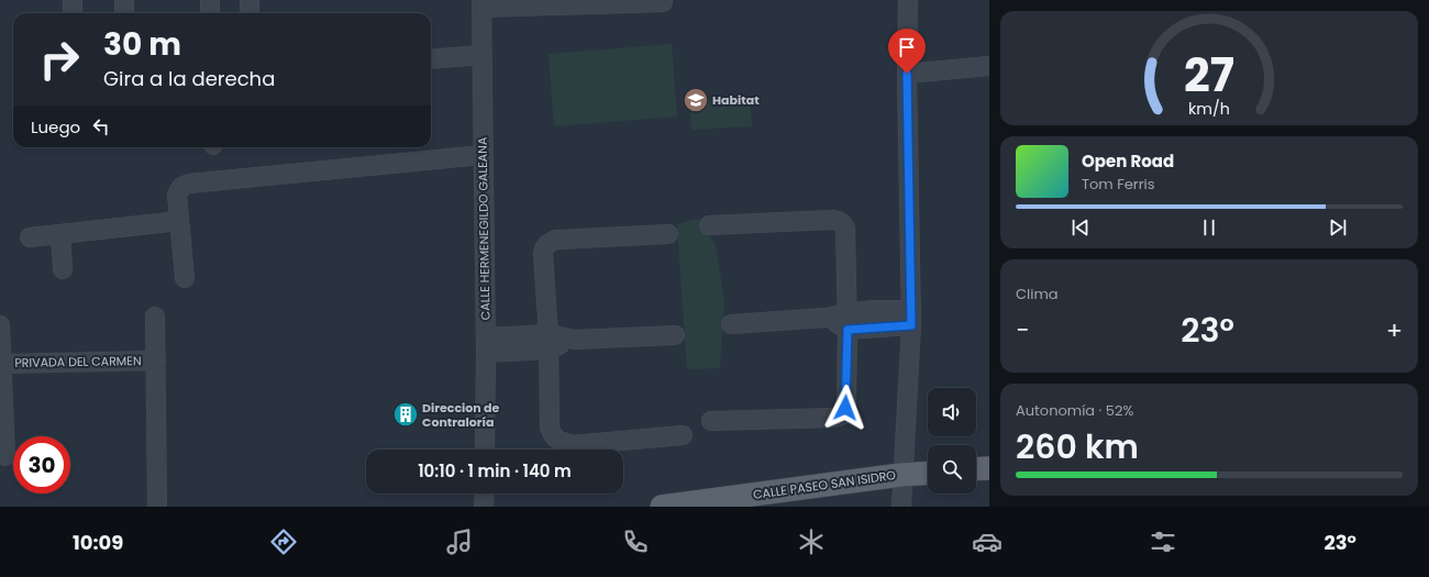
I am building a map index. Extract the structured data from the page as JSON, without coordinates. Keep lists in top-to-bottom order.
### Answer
{
  "streets": {
    "main road": ["CALLE PASEO SAN ISIDRO"],
    "street": ["CALLE HERMENEGILDO GALEANA", "PRIVADA DEL CARMEN"]
  },
  "places": {
    "school or university": ["Habitat"],
    "building": ["Direccion de Contraloría"]
  },
  "page": {
    "turn": ["30 m", "Gira a la derecha"],
    "then": "Luego",
    "song": ["Open Road", "Tom Ferris"],
    "tile": [
      "Clima",
      ["Autonomía · 52%", "260 km"]
    ],
    "heat": ["−", "23°", "+"],
    "limit": "30",
    "trip": "10:10 · 1 min · 140 m",
    "tabs": ["10:09", "23°"],
    "gauge": ["27", "km/h"]
  }
}
